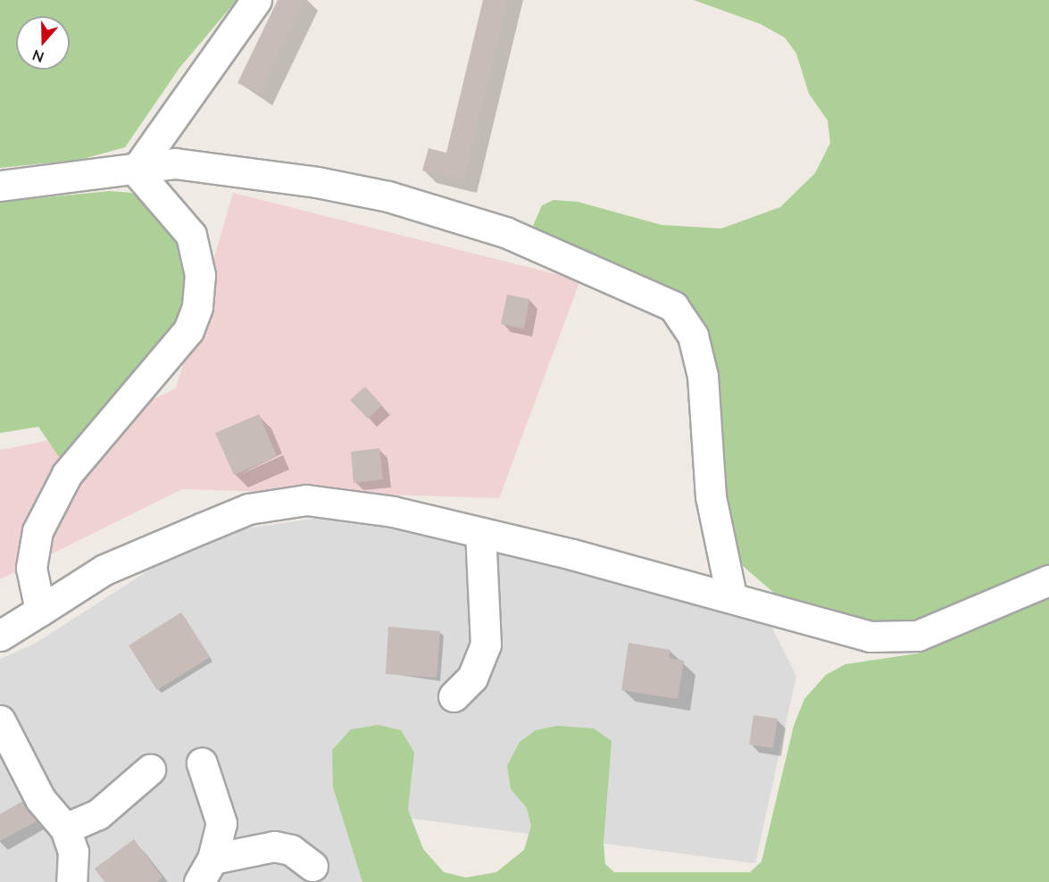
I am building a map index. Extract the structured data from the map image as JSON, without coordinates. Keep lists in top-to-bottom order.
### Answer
{
  "north": "bottom"
}
